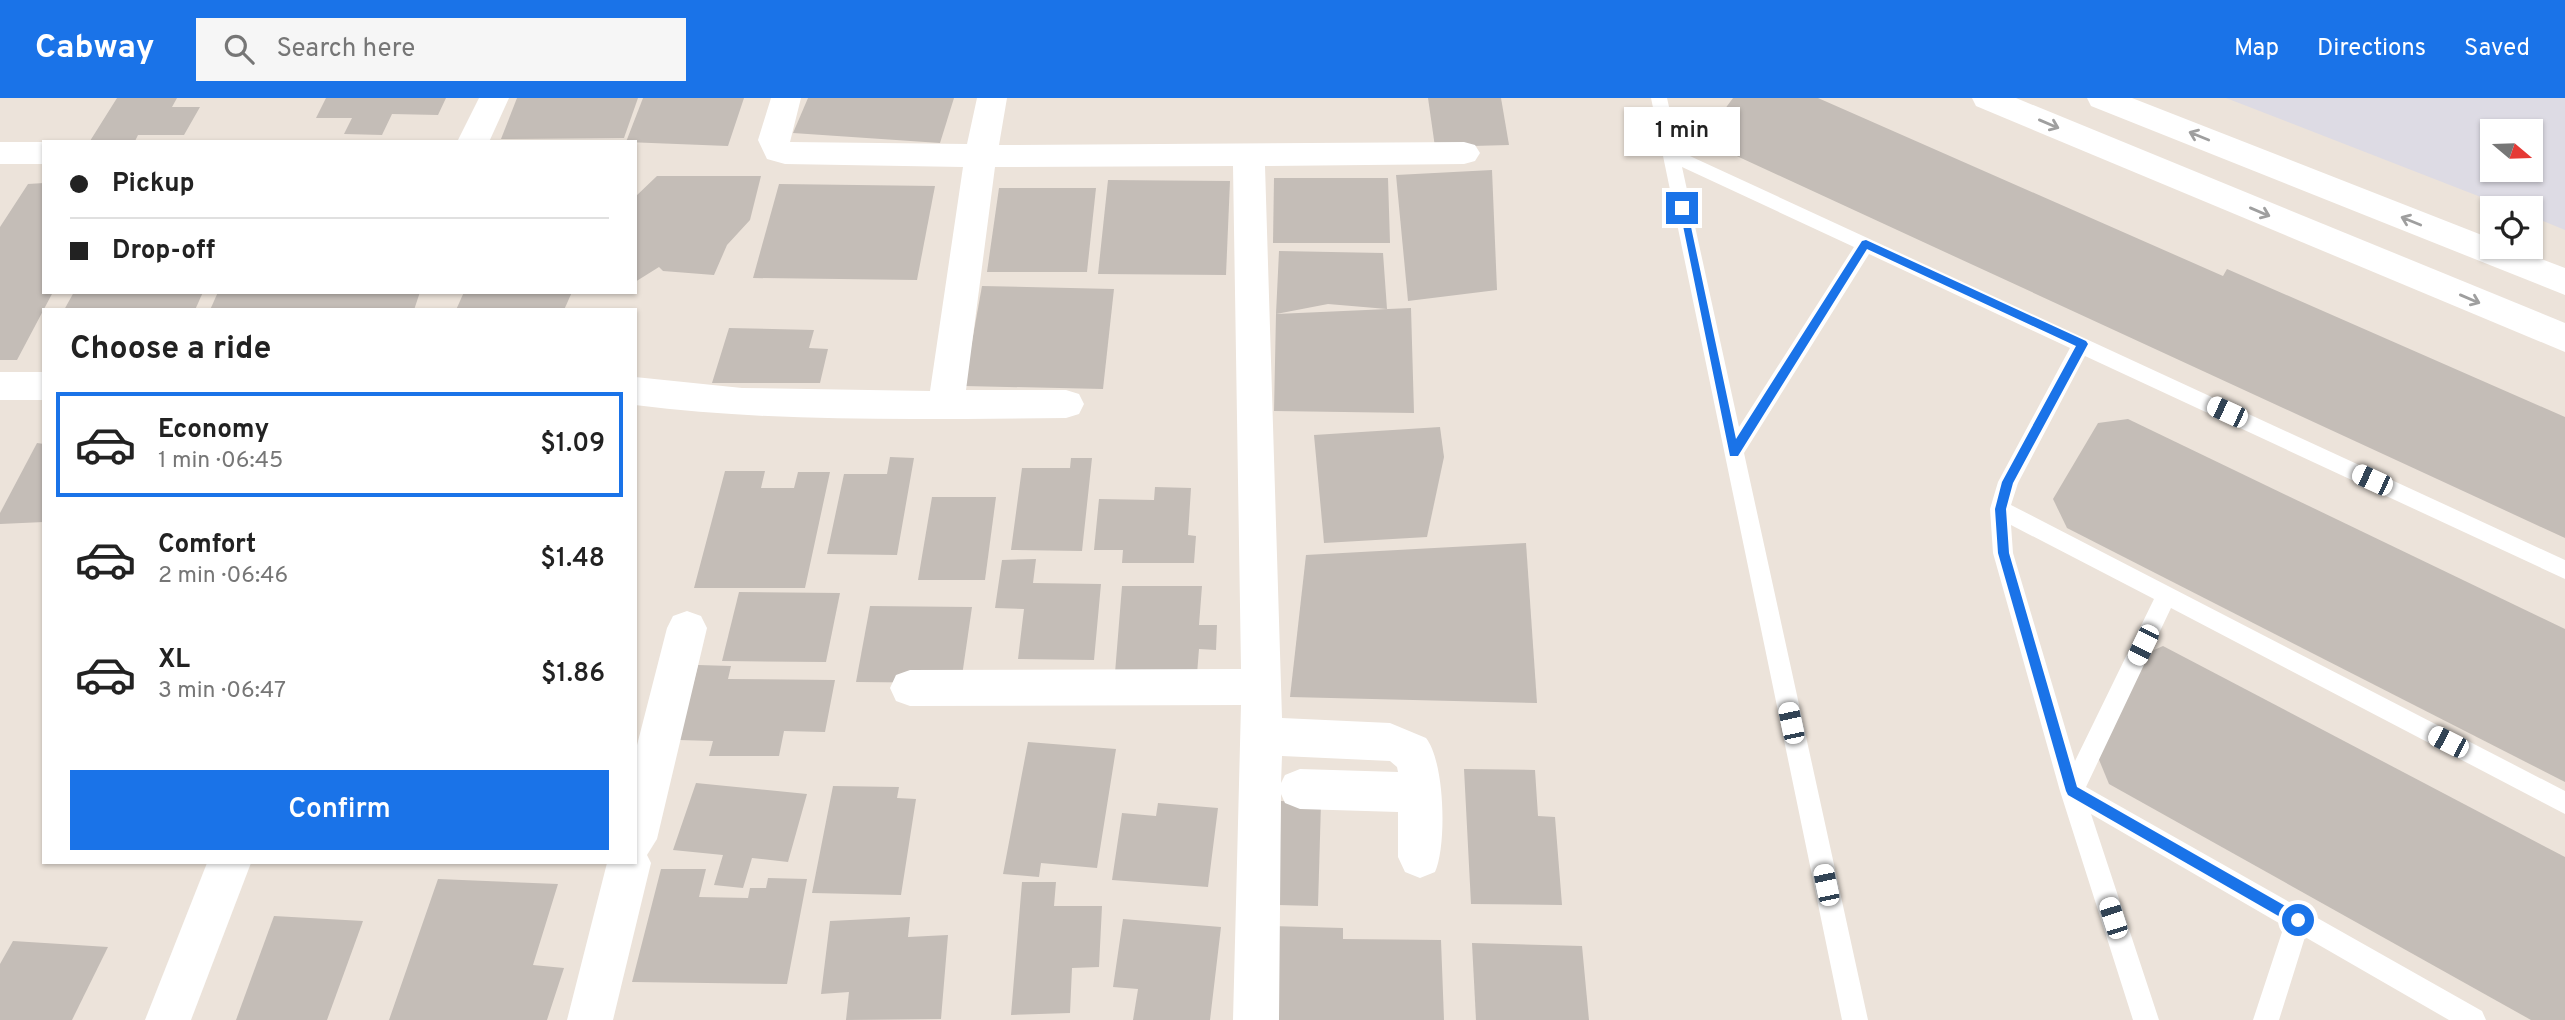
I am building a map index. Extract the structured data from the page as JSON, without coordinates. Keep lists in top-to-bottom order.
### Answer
{
  "north": "right",
  "page": {
    "header": "Cabway",
    "search": "Search here",
    "nav": ["Map", "Directions", "Saved"],
    "bubble": "1 min",
    "banner": ["Pickup", "Drop-off"],
    "heading": "Choose a ride",
    "list": [
      {
        "name": "Economy",
        "note": "1 min · 06:45",
        "value": "$1.09"
      },
      {
        "name": "Comfort",
        "note": "2 min · 06:46",
        "value": "$1.48"
      },
      {
        "name": "XL",
        "note": "3 min · 06:47",
        "value": "$1.86"
      }
    ],
    "buttons": "Confirm"
  }
}
